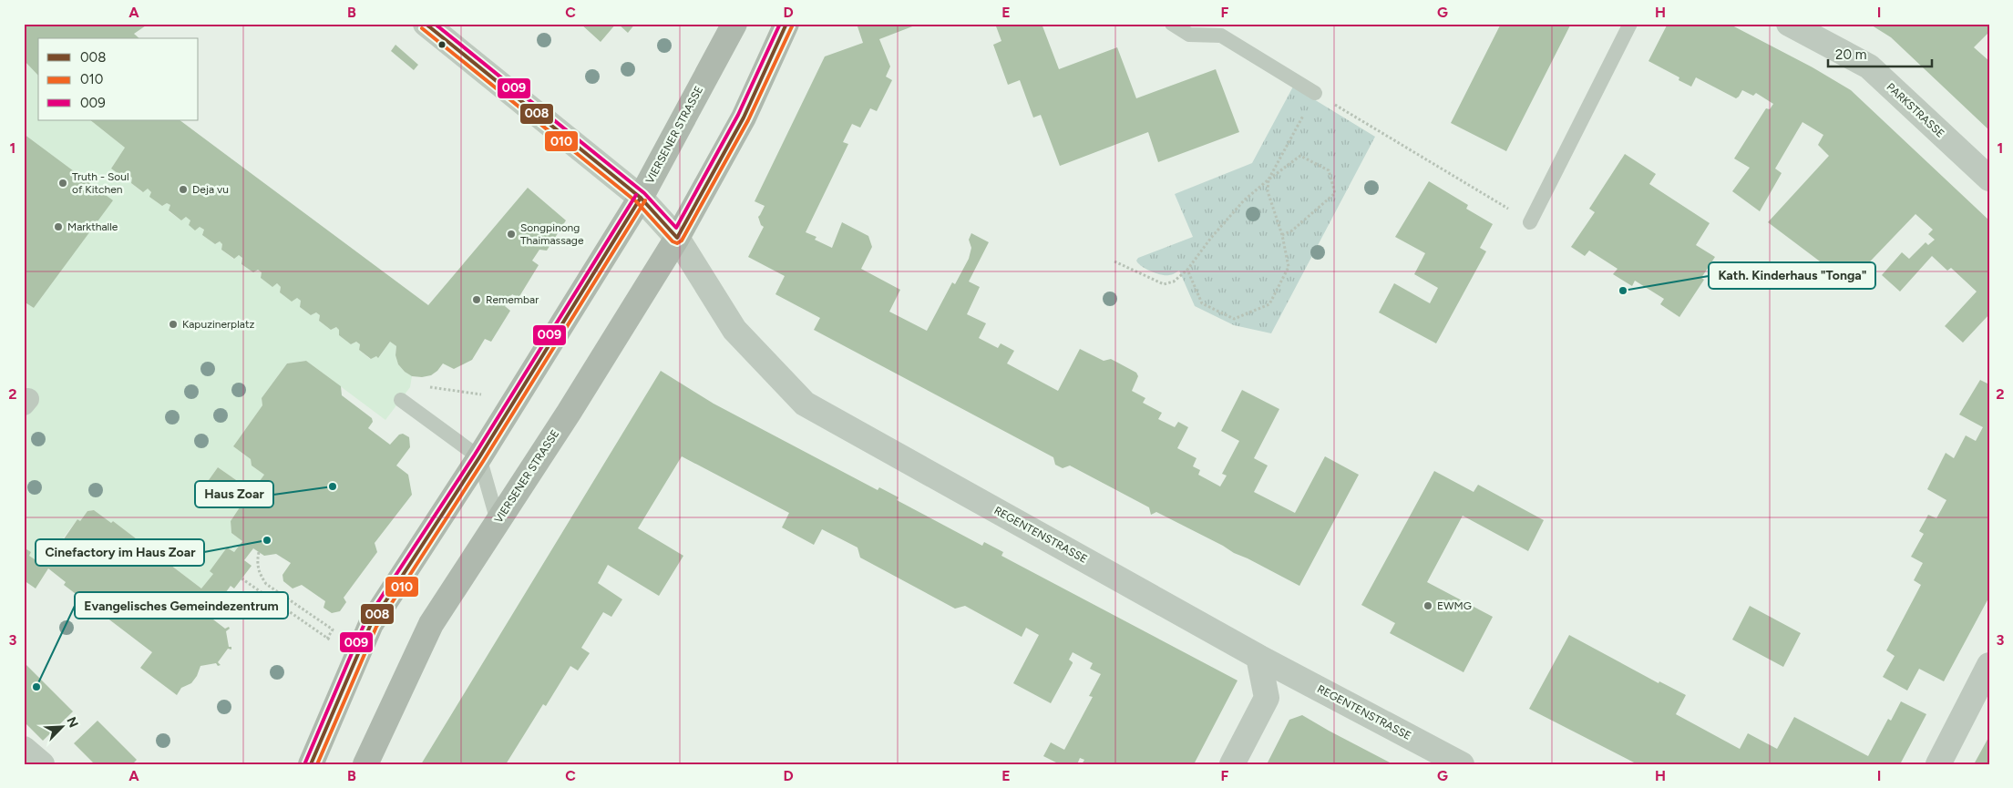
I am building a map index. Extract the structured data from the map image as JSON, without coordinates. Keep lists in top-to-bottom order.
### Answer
{
  "streets": {
    "main road": ["VIERSENER STRASSE"],
    "street": ["PARKSTRASSE", "REGENTENSTRASSE"]
  },
  "crossings": [
    ["VIERSENER STRASSE", "REGENTENSTRASSE"]
  ],
  "places": [
    "Truth - Soul of Kitchen",
    "Deja vu",
    "Markthalle",
    "Songpinong Thaimassage",
    "Kath. Kinderhaus \"Tonga\"",
    "Remembar",
    "Kapuzinerplatz",
    "Haus Zoar",
    "Cinefactory im Haus Zoar",
    "EWMG",
    "Evangelisches Gemeindezentrum"
  ],
  "lines": ["transit line 008", "transit line 009", "transit line 010"],
  "legend": ["008", "010", "009"],
  "scale_bar": "20 m",
  "north": "top right",
  "grid": {
    "columns": [
      "A",
      "B",
      "C",
      "D",
      "E",
      "F",
      "G",
      "H",
      "I"
    ],
    "rows": ["1", "2", "3"]
  }
}
